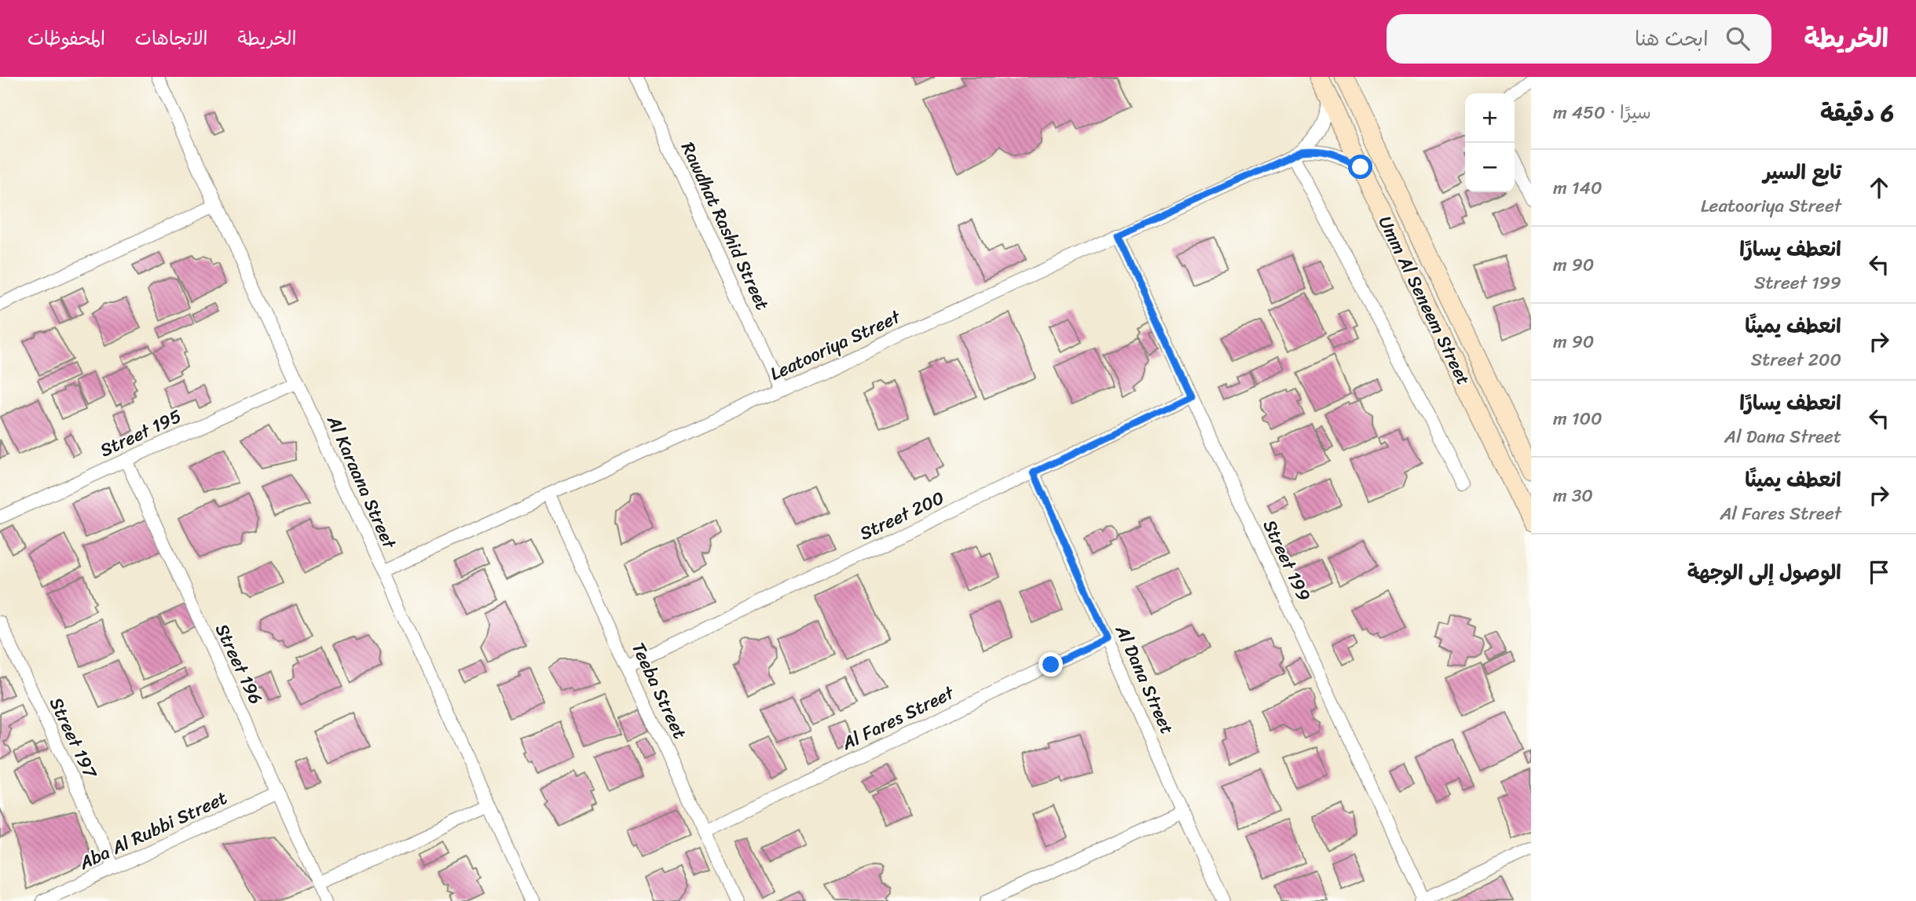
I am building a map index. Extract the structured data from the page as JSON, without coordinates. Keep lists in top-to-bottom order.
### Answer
{
  "streets": {
    "main road": ["Umm Al Seneem Street"],
    "street": [
      "Rawdhat Rashid Street",
      "Leatooriya Street",
      "Street 195",
      "Al Karaana Street",
      "Street 200",
      "Street 199",
      "Street 196",
      "Al Dana Street",
      "Teeba Street",
      "Al Fares Street",
      "Street 197",
      "Aba Al Rubbi Street"
    ]
  },
  "crossings": [
    ["Rawdhat Rashid Street", "Leatooriya Street"],
    ["Umm Al Seneem Street", "Leatooriya Street"],
    ["Leatooriya Street", "Al Karaana Street"],
    ["Leatooriya Street", "Street 199"],
    ["Leatooriya Street", "Teeba Street"],
    ["Street 195", "Al Karaana Street"],
    ["Street 195", "Street 196"],
    ["Street 200", "Street 199"],
    ["Street 200", "Al Dana Street"],
    ["Street 200", "Teeba Street"],
    ["Street 196", "Aba Al Rubbi Street"],
    ["Al Dana Street", "Al Fares Street"],
    ["Teeba Street", "Al Fares Street"],
    ["Street 197", "Aba Al Rubbi Street"]
  ],
  "page": {
    "header": "الخريطة",
    "search": "ابحث هنا",
    "nav": ["الخريطة", "الاتجاهات", "المحفوظات"],
    "heading": ["6 دقيقة", "سيرًا · 450 m"],
    "map_buttons": ["+", "−"],
    "list": [
      ["تابع السير", "Leatooriya Street", "140 m"],
      ["انعطف يسارًا", "Street 199", "90 m"],
      ["انعطف يمينًا", "Street 200", "90 m"],
      ["انعطف يسارًا", "Al Dana Street", "100 m"],
      ["انعطف يمينًا", "Al Fares Street", "30 m"],
      "الوصول إلى الوجهة"
    ]
  }
}
